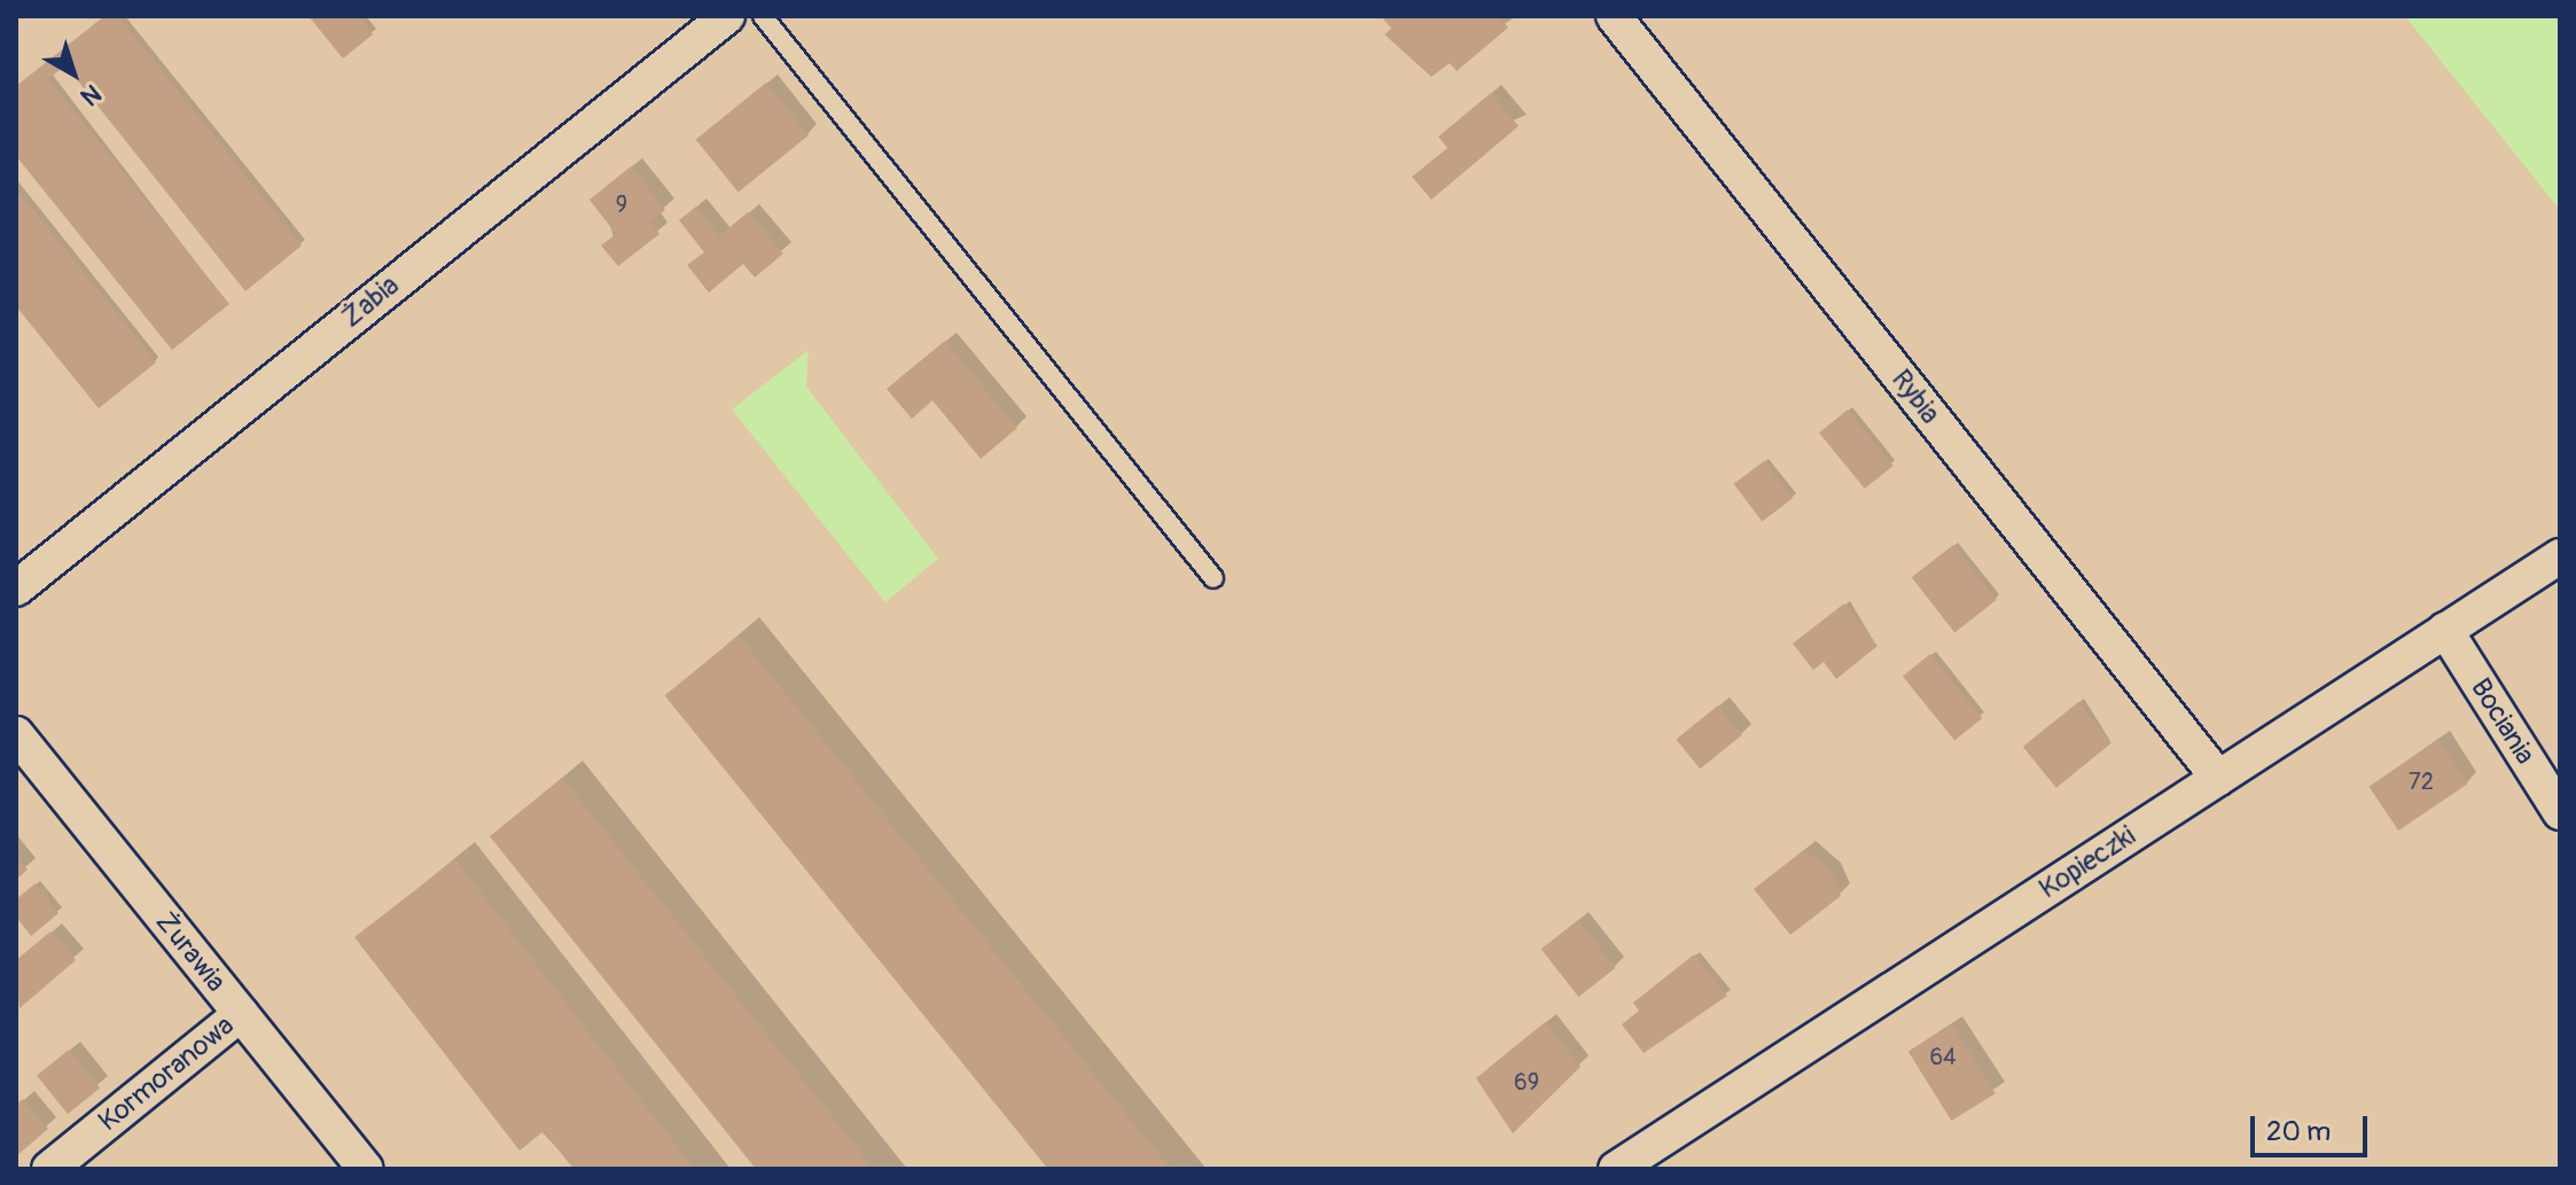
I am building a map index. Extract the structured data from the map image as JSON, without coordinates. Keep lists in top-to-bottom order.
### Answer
{
  "streets": {
    "street": [
      "Żabia",
      "Rybia",
      "Bociania",
      "Kopieczki",
      "Żurawia",
      "Kormoranowa"
    ]
  },
  "crossings": [
    ["Rybia", "Kopieczki"],
    ["Bociania", "Kopieczki"],
    ["Żurawia", "Kormoranowa"]
  ],
  "house_numbers": [
    "9",
    "72",
    "64",
    "69"
  ],
  "scale_bar": "20 m",
  "north": "bottom right"
}
